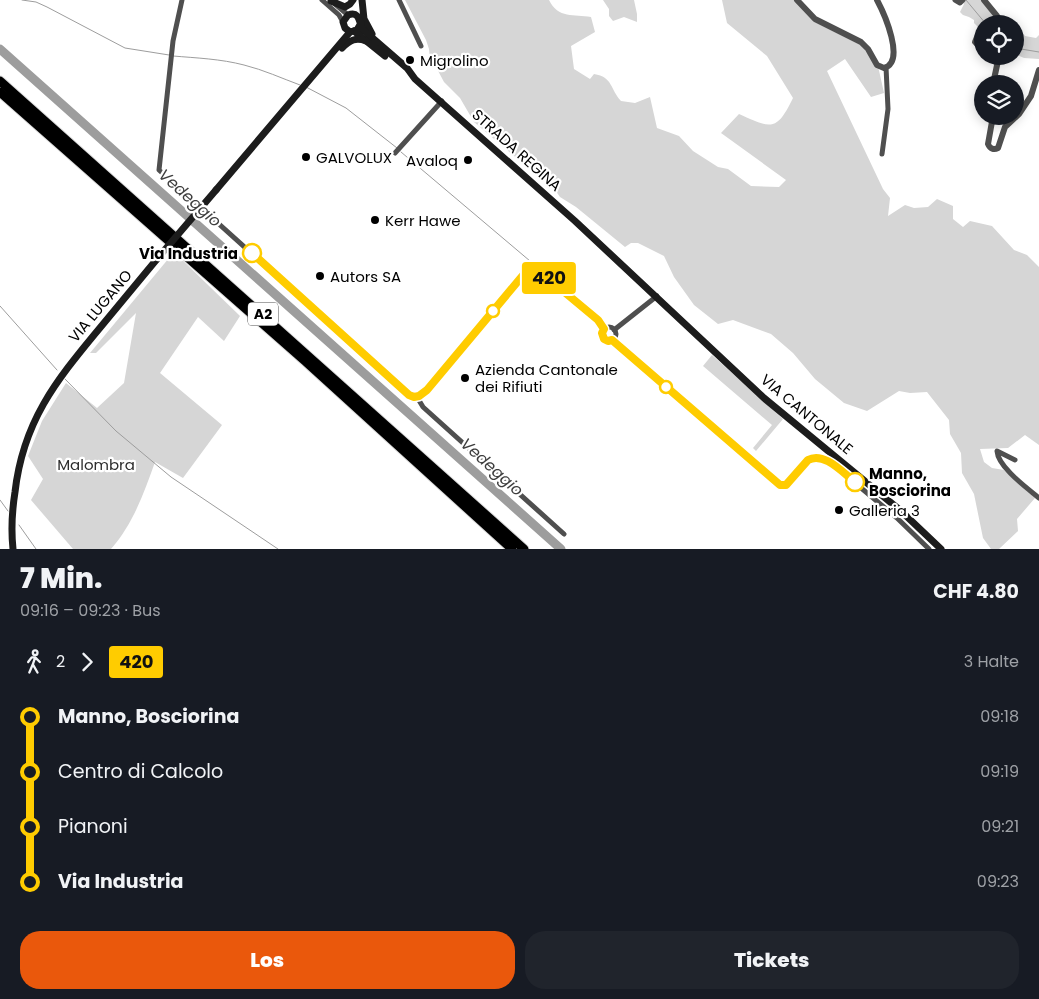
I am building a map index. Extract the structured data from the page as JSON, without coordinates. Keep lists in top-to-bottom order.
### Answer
{
  "streets": {
    "highway": ["A2"],
    "main road": ["STRADA REGINA", "VIA LUGANO", "VIA CANTONALE"]
  },
  "crossings": [
    ["STRADA REGINA", "VIA CANTONALE"]
  ],
  "water": ["Vedeggio"],
  "parks": ["Malombra"],
  "places": [
    "Migrolino",
    "GALVOLUX",
    "Avaloq",
    "Kerr Hawe",
    "Via Industria",
    "Autors SA",
    "Azienda Cantonale dei Rifiuti",
    "Manno, Bosciorina",
    "Galleria 3"
  ],
  "lines": ["bus line 420"],
  "page": {
    "on_map": "420",
    "heading": ["7 Min.", "09:16 – 09:23 · Bus", "CHF 4.80"],
    "legs": ["2", "420", "3 Halte"],
    "list": [
      {
        "name": "Manno, Bosciorina",
        "value": "09:18"
      },
      {
        "name": "Centro di Calcolo",
        "value": "09:19"
      },
      {
        "name": "Pianoni",
        "value": "09:21"
      },
      {
        "name": "Via Industria",
        "value": "09:23"
      }
    ],
    "buttons": ["Los", "Tickets"]
  }
}
